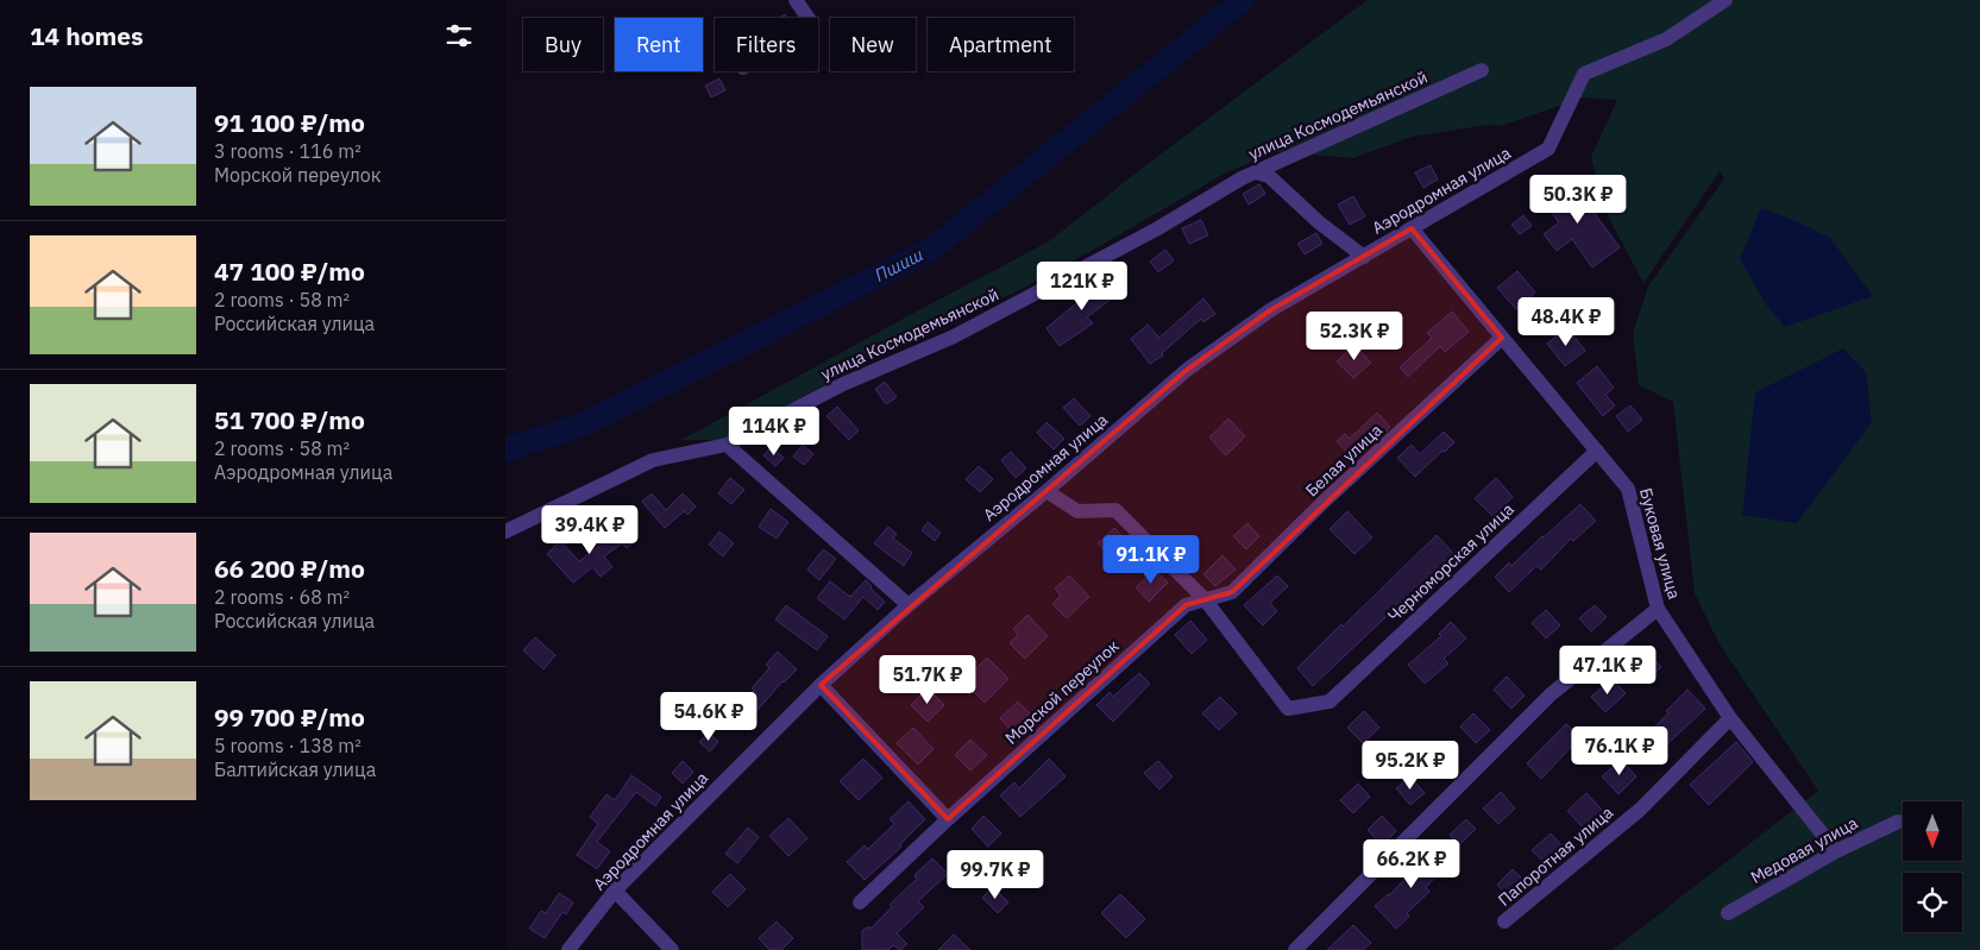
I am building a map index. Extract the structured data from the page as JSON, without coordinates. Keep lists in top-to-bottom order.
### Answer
{
  "streets": {
    "street": [
      "улица Космодемьянской",
      "Аэродромная улица",
      "Белая улица",
      "Буковая улица",
      "Черноморская улица",
      "Морской переулок",
      "Медовая улица",
      "Папоротная улица"
    ]
  },
  "crossings": [
    ["Аэродромная улица", "Буковая улица"],
    ["Белая улица", "Буковая улица"],
    ["Белая улица", "Черноморская улица"],
    ["Белая улица", "Морской переулок"],
    ["Буковая улица", "Черноморская улица"],
    ["Буковая улица", "Медовая улица"],
    ["Буковая улица", "Папоротная улица"],
    ["Черноморская улица", "Морской переулок"]
  ],
  "water": ["Пшиш"],
  "north": "bottom",
  "page": {
    "heading": "14 homes",
    "chip": [
      "Buy",
      "Rent",
      "Filters",
      "New",
      "Apartment"
    ],
    "list": [
      {
        "name": "91 100 ₽/mo",
        "note": "3 rooms · 116 m² · Морской переулок"
      },
      {
        "name": "47 100 ₽/mo",
        "note": "2 rooms · 58 m² · Российская улица"
      },
      {
        "name": "51 700 ₽/mo",
        "note": "2 rooms · 58 m² · Аэродромная улица"
      },
      {
        "name": "66 200 ₽/mo",
        "note": "2 rooms · 68 m² · Российская улица"
      },
      {
        "name": "99 700 ₽/mo",
        "note": "5 rooms · 138 m² · Балтийская улица"
      }
    ],
    "price": [
      "50.3K ₽",
      "121K ₽",
      "48.4K ₽",
      "52.3K ₽",
      "114K ₽",
      "39.4K ₽",
      "91.1K ₽",
      "47.1K ₽",
      "51.7K ₽",
      "54.6K ₽",
      "76.1K ₽",
      "95.2K ₽",
      "66.2K ₽",
      "99.7K ₽"
    ]
  }
}
